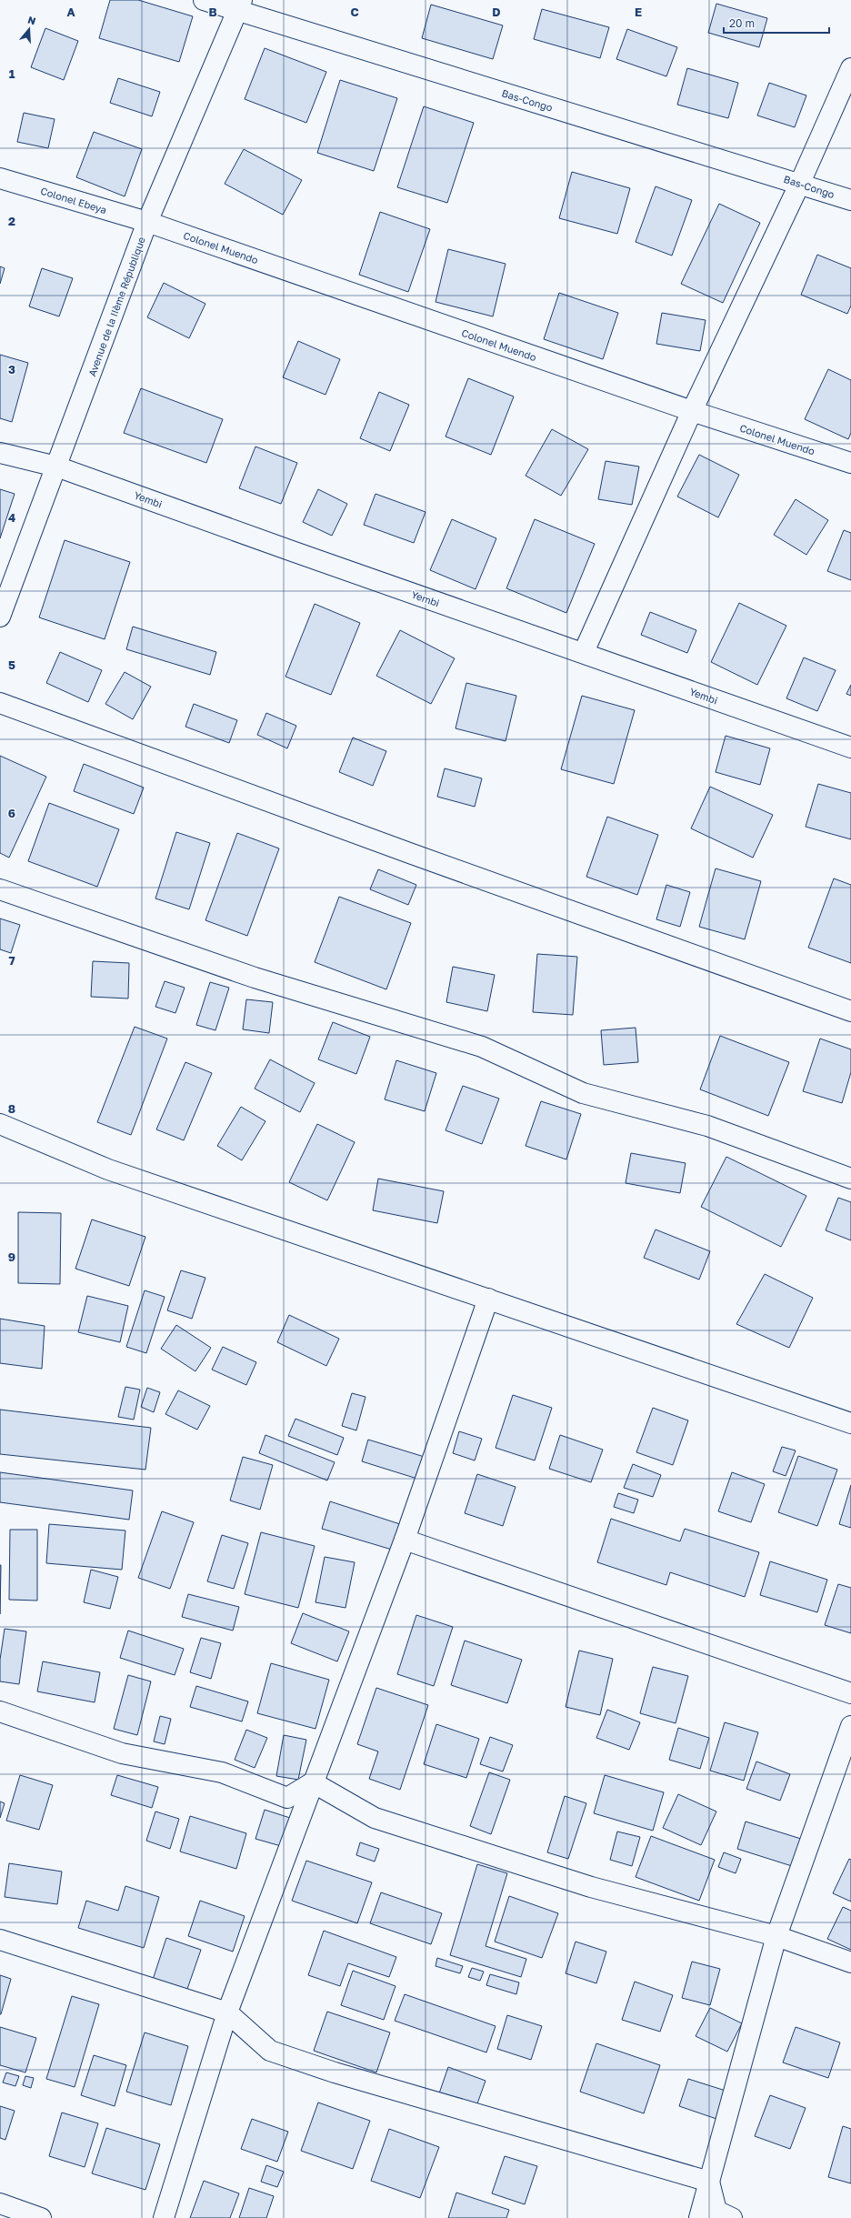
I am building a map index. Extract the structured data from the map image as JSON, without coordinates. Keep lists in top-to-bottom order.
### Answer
{
  "streets": {
    "street": [
      "Bas-Congo",
      "Colonel Ebeya",
      "Colonel Muendo",
      "Avenue de la IIème République",
      "Yembi"
    ]
  },
  "crossings": [
    ["Bas-Congo", "Avenue de la IIème République"],
    ["Colonel Ebeya", "Colonel Muendo"],
    ["Colonel Ebeya", "Avenue de la IIème République"],
    ["Colonel Muendo", "Avenue de la IIème République"],
    ["Avenue de la IIème République", "Yembi"]
  ],
  "scale_bar": "20 m",
  "north": "top",
  "grid": {
    "columns": [
      "A",
      "B",
      "C",
      "D",
      "E"
    ],
    "rows": [
      "1",
      "2",
      "3",
      "4",
      "5",
      "6",
      "7",
      "8",
      "9"
    ]
  }
}
